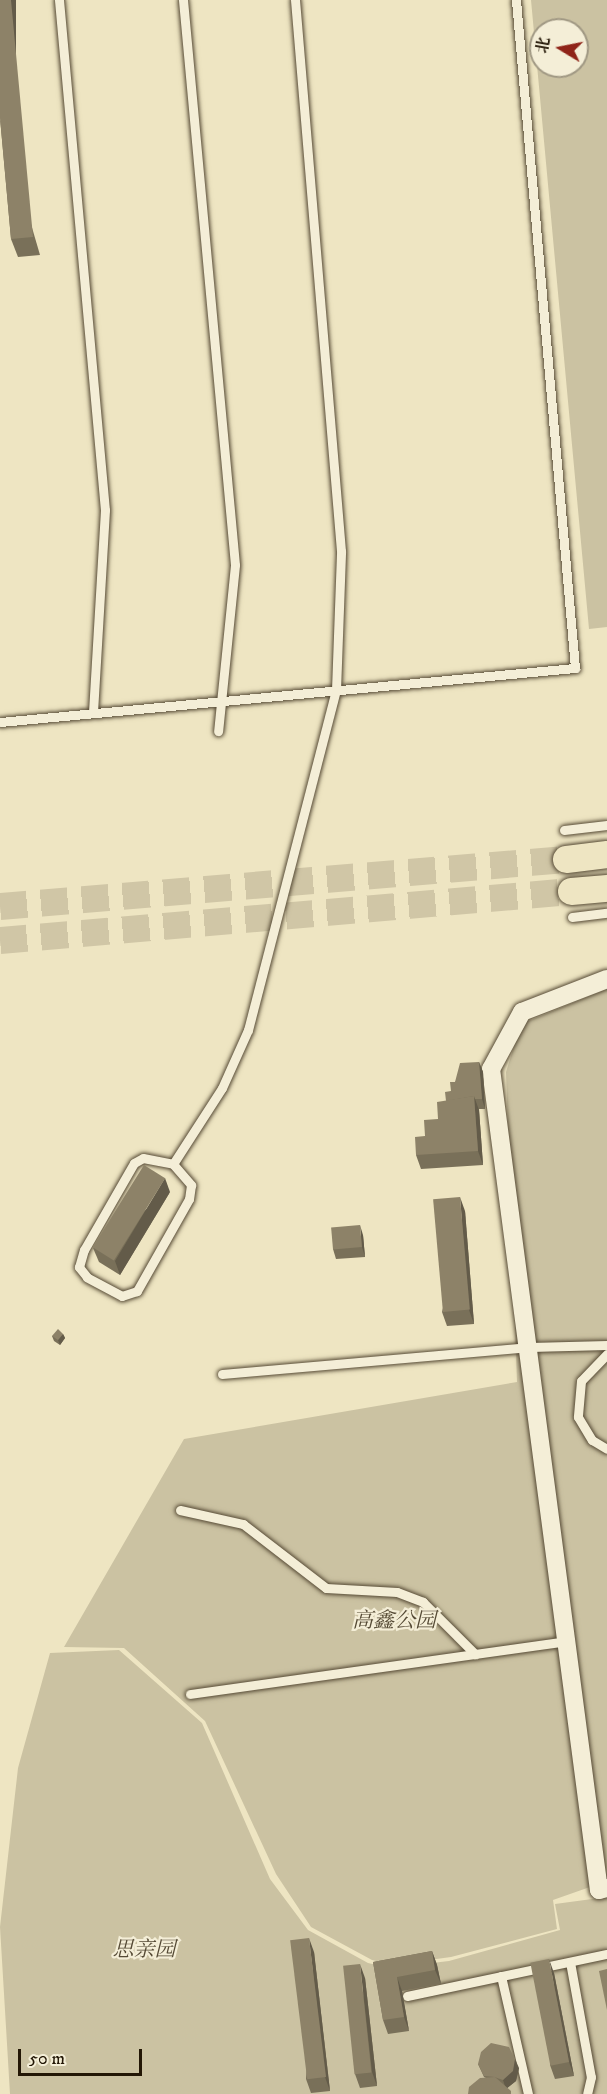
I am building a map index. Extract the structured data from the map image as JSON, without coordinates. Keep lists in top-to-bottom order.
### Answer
{
  "parks": ["高鑫公园", "思亲园"],
  "scale_bar": "50 m",
  "north": "left"
}
